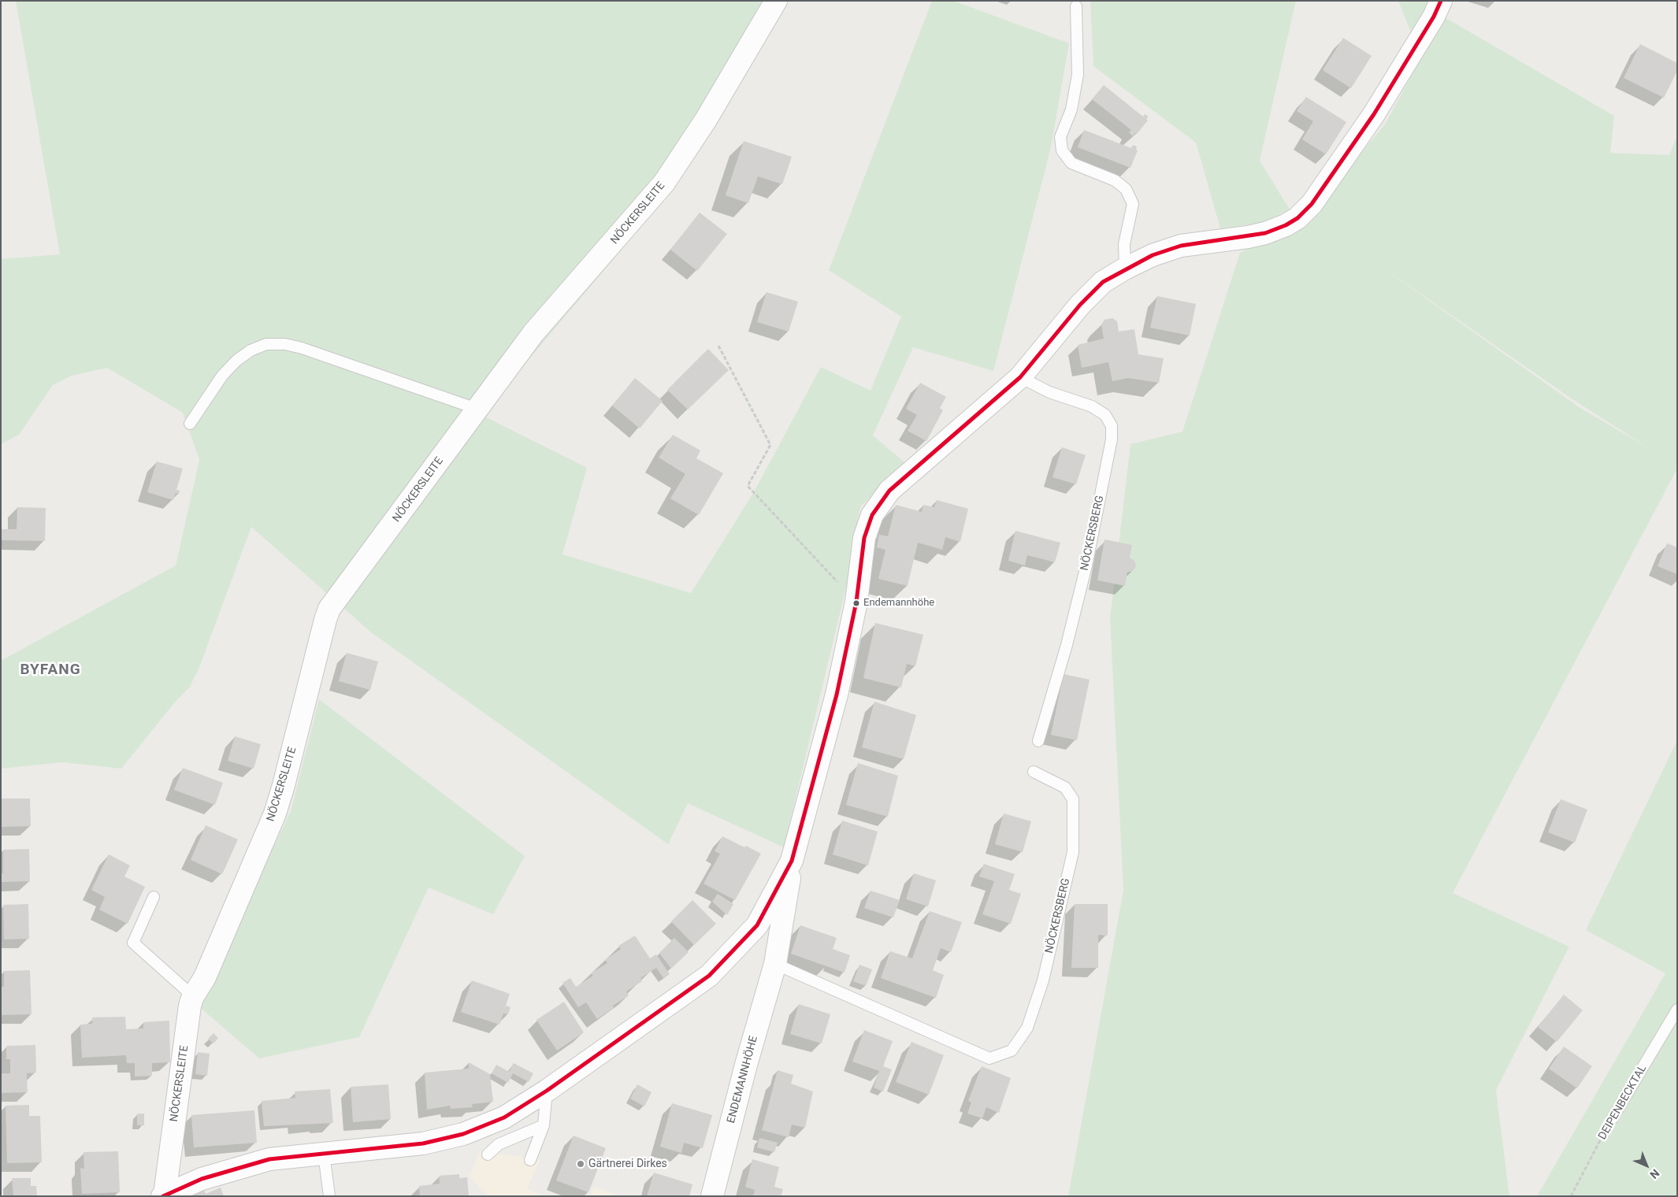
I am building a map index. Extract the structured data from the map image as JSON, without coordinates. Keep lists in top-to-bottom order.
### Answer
{
  "streets": {
    "street": ["NÖCKERSLEITE", "ENDEMANNHÖHE"],
    "lane": ["NÖCKERSBERG", "DEIPENBECKTAL"]
  },
  "crossings": [
    ["NÖCKERSBERG", "ENDEMANNHÖHE"]
  ],
  "districts": ["BYFANG"],
  "places": ["Endemannhöhe", "Gärtnerei Dirkes"],
  "north": "bottom right"
}
